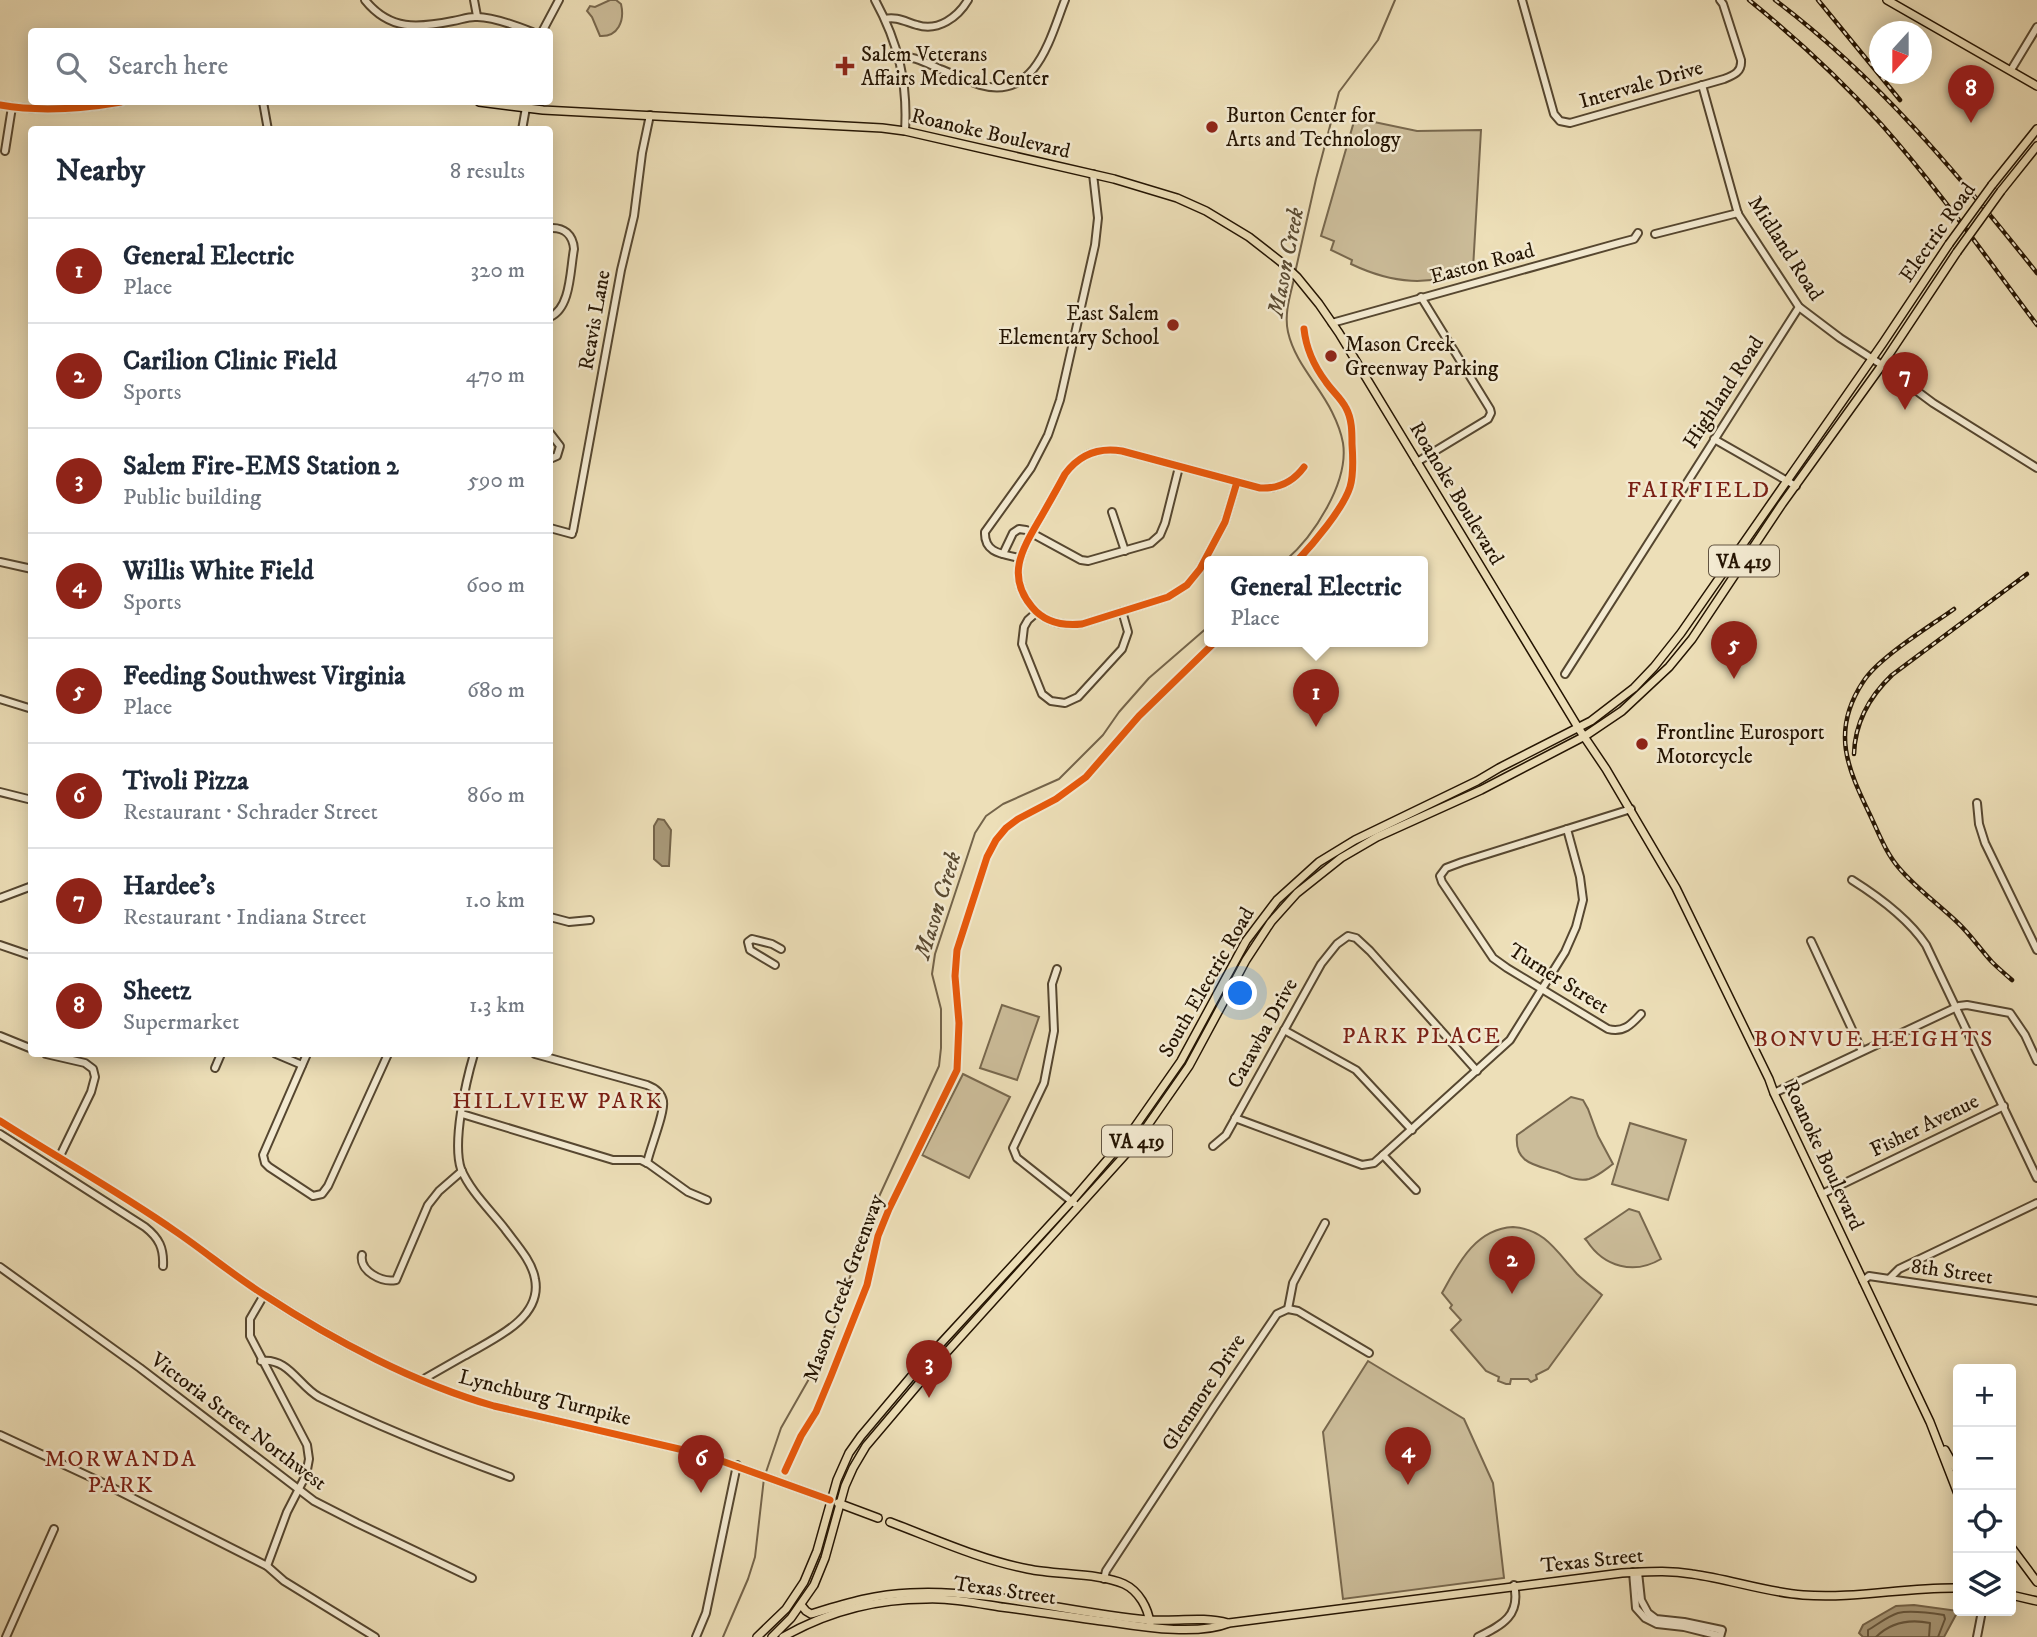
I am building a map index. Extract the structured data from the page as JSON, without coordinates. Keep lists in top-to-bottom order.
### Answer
{
  "streets": {
    "main road": [
      "Roanoke Boulevard",
      "Electric Road",
      "VA 419",
      "South Electric Road",
      "Lynchburg Turnpike",
      "Texas Street"
    ],
    "street": [
      "Intervale Drive",
      "Midland Road",
      "Easton Road",
      "Reavis Lane",
      "Highland Road",
      "Turner Street",
      "Catawba Drive",
      "Fisher Avenue",
      "8th Street",
      "Glenmore Drive",
      "Victoria Street Northwest"
    ],
    "cycle path": ["Mason Creek Greenway"]
  },
  "crossings": [
    ["Intervale Drive", "Midland Road"],
    ["Roanoke Boulevard", "Easton Road"],
    ["Roanoke Boulevard", "Reavis Lane"],
    ["Roanoke Boulevard", "South Electric Road"],
    ["Roanoke Boulevard", "Fisher Avenue"],
    ["Roanoke Boulevard", "8th Street"],
    ["Electric Road", "Midland Road"],
    ["Electric Road", "South Electric Road"],
    ["Midland Road", "Highland Road"],
    ["Midland Road", "South Electric Road"],
    ["South Electric Road", "Lynchburg Turnpike"],
    ["South Electric Road", "Texas Street"]
  ],
  "districts": [
    "FAIRFIELD",
    "PARK PLACE",
    "BONVUE HEIGHTS",
    "HILLVIEW PARK",
    "MORWANDA PARK"
  ],
  "water": ["Mason Creek"],
  "places": {
    "health": ["Salem Veterans Affairs Medical Center"],
    "other": [
      "Burton Center for Arts and Technology",
      "East Salem Elementary School",
      "Mason Creek Greenway Parking",
      "Frontline Eurosport Motorcycle"
    ]
  },
  "north": "bottom",
  "page": {
    "search": "Search here",
    "pins": [
      "8",
      "7",
      "5",
      "1",
      "2",
      "3",
      "4",
      "6"
    ],
    "heading": ["Nearby", "8 results"],
    "list": [
      {
        "mark": "1",
        "name": "General Electric",
        "note": "Place",
        "value": "320 m"
      },
      {
        "mark": "2",
        "name": "Carilion Clinic Field",
        "note": "Sports",
        "value": "470 m"
      },
      {
        "mark": "3",
        "name": "Salem Fire-EMS Station 2",
        "note": "Public building",
        "value": "590 m"
      },
      {
        "mark": "4",
        "name": "Willis White Field",
        "note": "Sports",
        "value": "600 m"
      },
      {
        "mark": "5",
        "name": "Feeding Southwest Virginia",
        "note": "Place",
        "value": "680 m"
      },
      {
        "mark": "6",
        "name": "Tivoli Pizza",
        "note": "Restaurant · Schrader Street",
        "value": "860 m"
      },
      {
        "mark": "7",
        "name": "Hardee's",
        "note": "Restaurant · Indiana Street",
        "value": "1.0 km"
      },
      {
        "mark": "8",
        "name": "Sheetz",
        "note": "Supermarket",
        "value": "1.3 km"
      }
    ],
    "popup": ["General Electric", "Place"],
    "map_buttons": ["+", "−"]
  }
}
